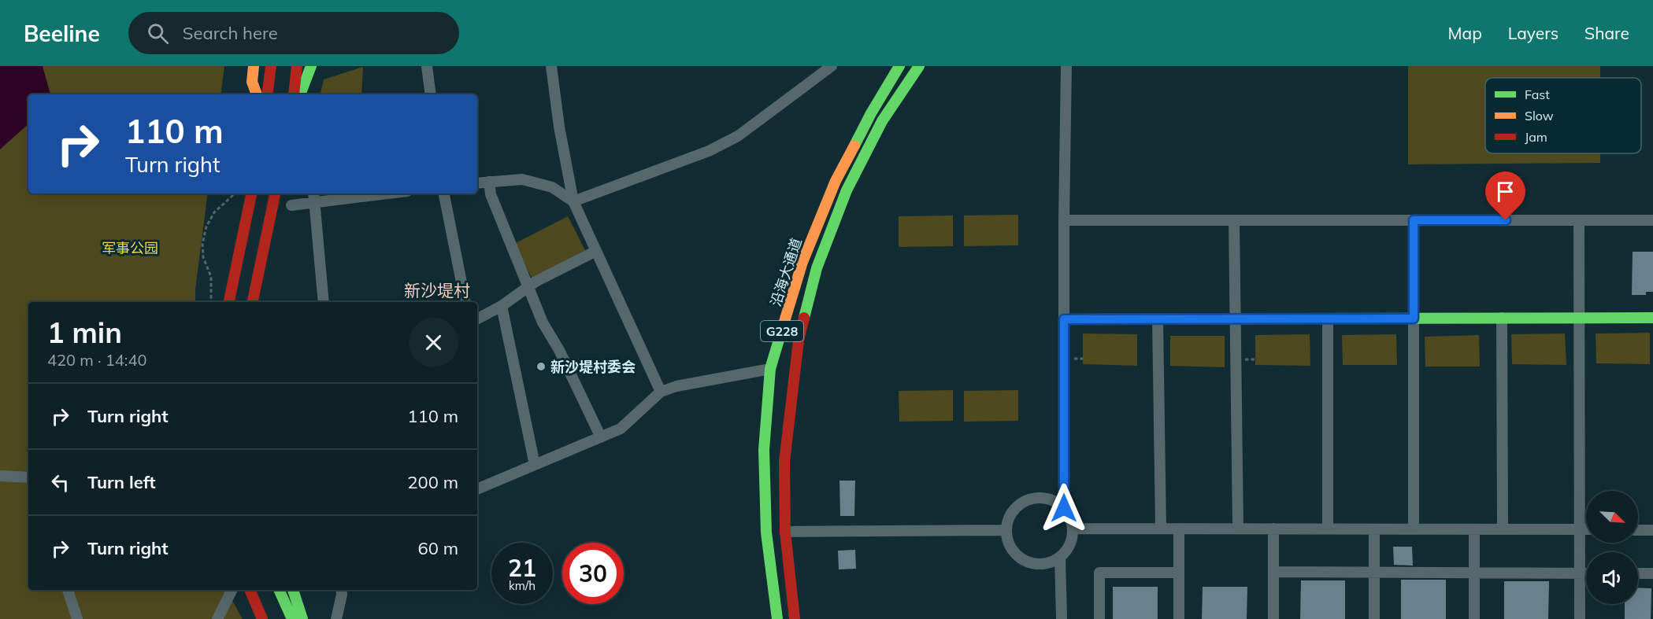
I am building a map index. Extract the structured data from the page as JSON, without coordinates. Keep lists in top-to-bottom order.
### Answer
{
  "streets": {
    "main road": ["沿海大通道", "G228"]
  },
  "districts": ["新沙堤村"],
  "parks": ["军事公园"],
  "places": ["新沙堤村委会"],
  "legend": ["Fast", "Slow", "Jam"],
  "north": "bottom right",
  "page": {
    "header": "Beeline",
    "search": "Search here",
    "nav": ["Map", "Layers", "Share"],
    "turn": ["110 m", "Turn right"],
    "heading": ["1 min", "420 m · 14:40"],
    "list": [
      {
        "name": "Turn right",
        "value": "110 m"
      },
      {
        "name": "Turn left",
        "value": "200 m"
      },
      {
        "name": "Turn right",
        "value": "60 m"
      }
    ],
    "speed": "21 km/h",
    "limit": "30"
  }
}
